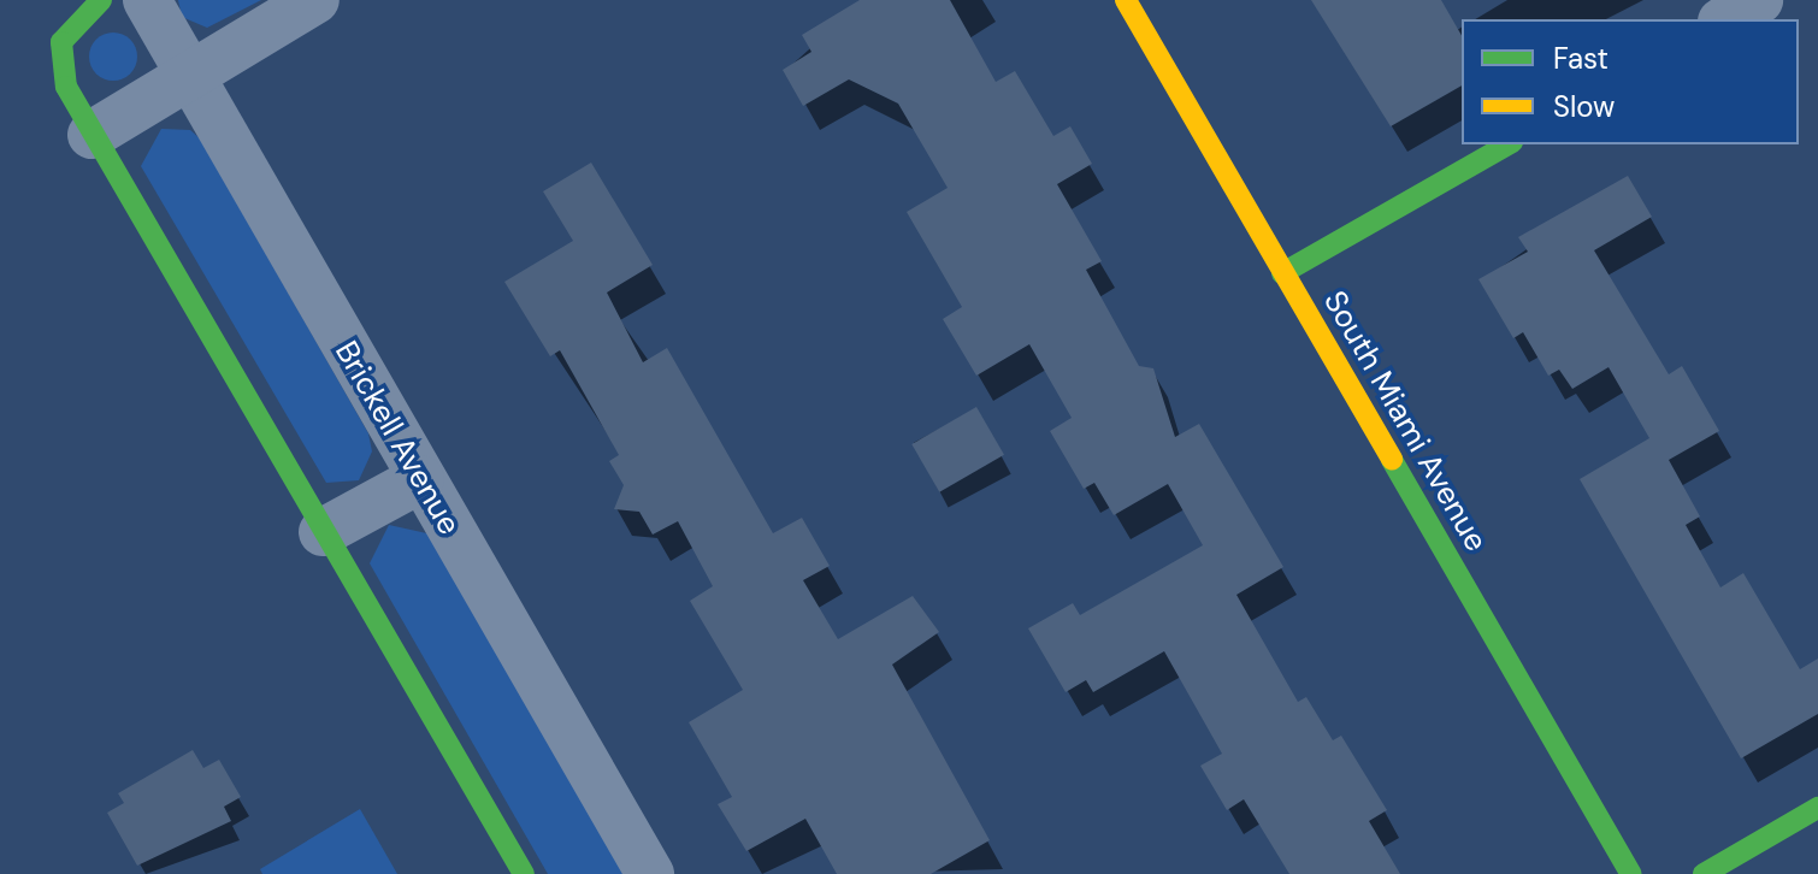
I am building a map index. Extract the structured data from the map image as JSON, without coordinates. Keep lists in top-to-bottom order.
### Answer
{
  "streets": {
    "street": ["South Miami Avenue", "Brickell Avenue"]
  },
  "legend": ["Fast", "Slow"]
}
